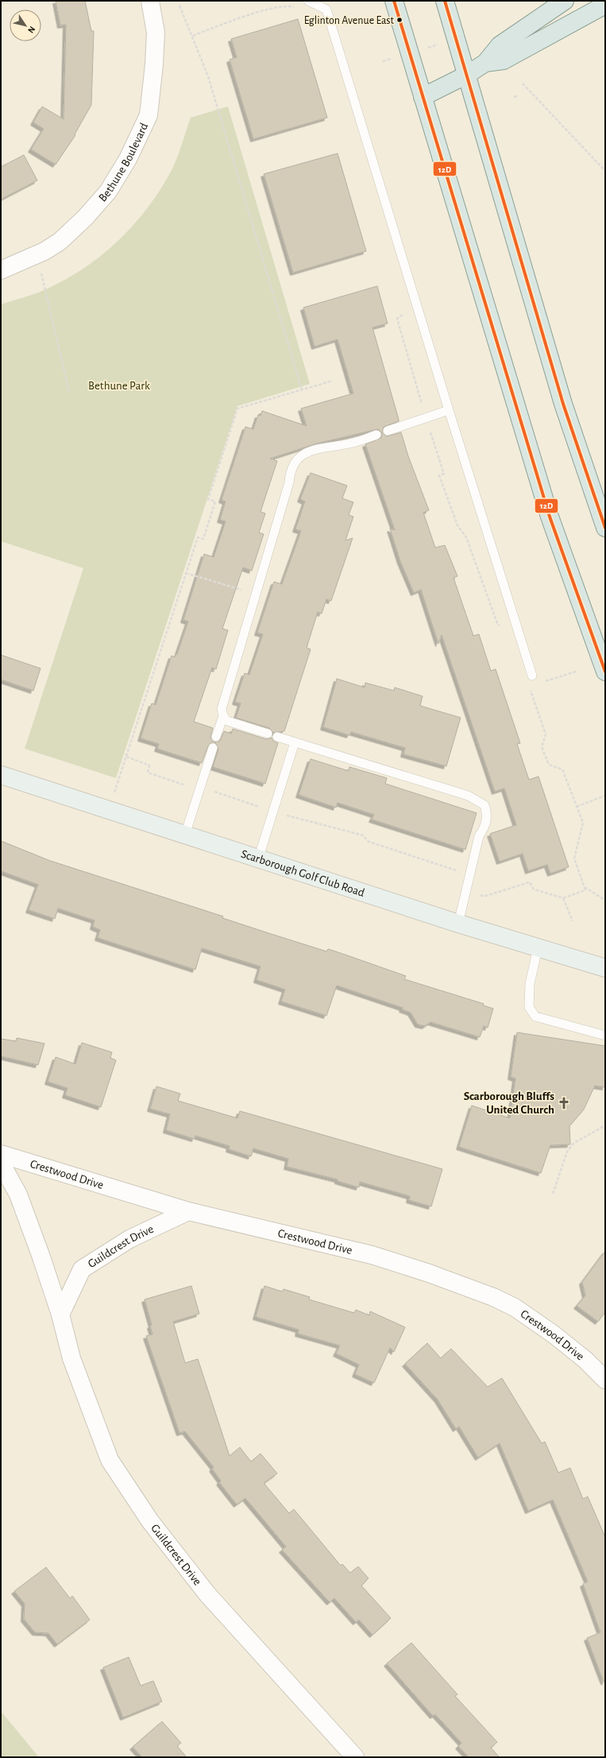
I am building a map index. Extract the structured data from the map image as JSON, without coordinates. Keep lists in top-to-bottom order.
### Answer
{
  "streets": {
    "street": [
      "Bethune Boulevard",
      "Scarborough Golf Club Road",
      "Crestwood Drive",
      "Guildcrest Drive"
    ]
  },
  "crossings": [
    ["Crestwood Drive", "Guildcrest Drive"]
  ],
  "parks": ["Bethune Park"],
  "places": {
    "other": ["Eglinton Avenue East"],
    "church": ["Scarborough Bluffs United Church"]
  },
  "lines": ["transit line 12D"],
  "north": "bottom right"
}
